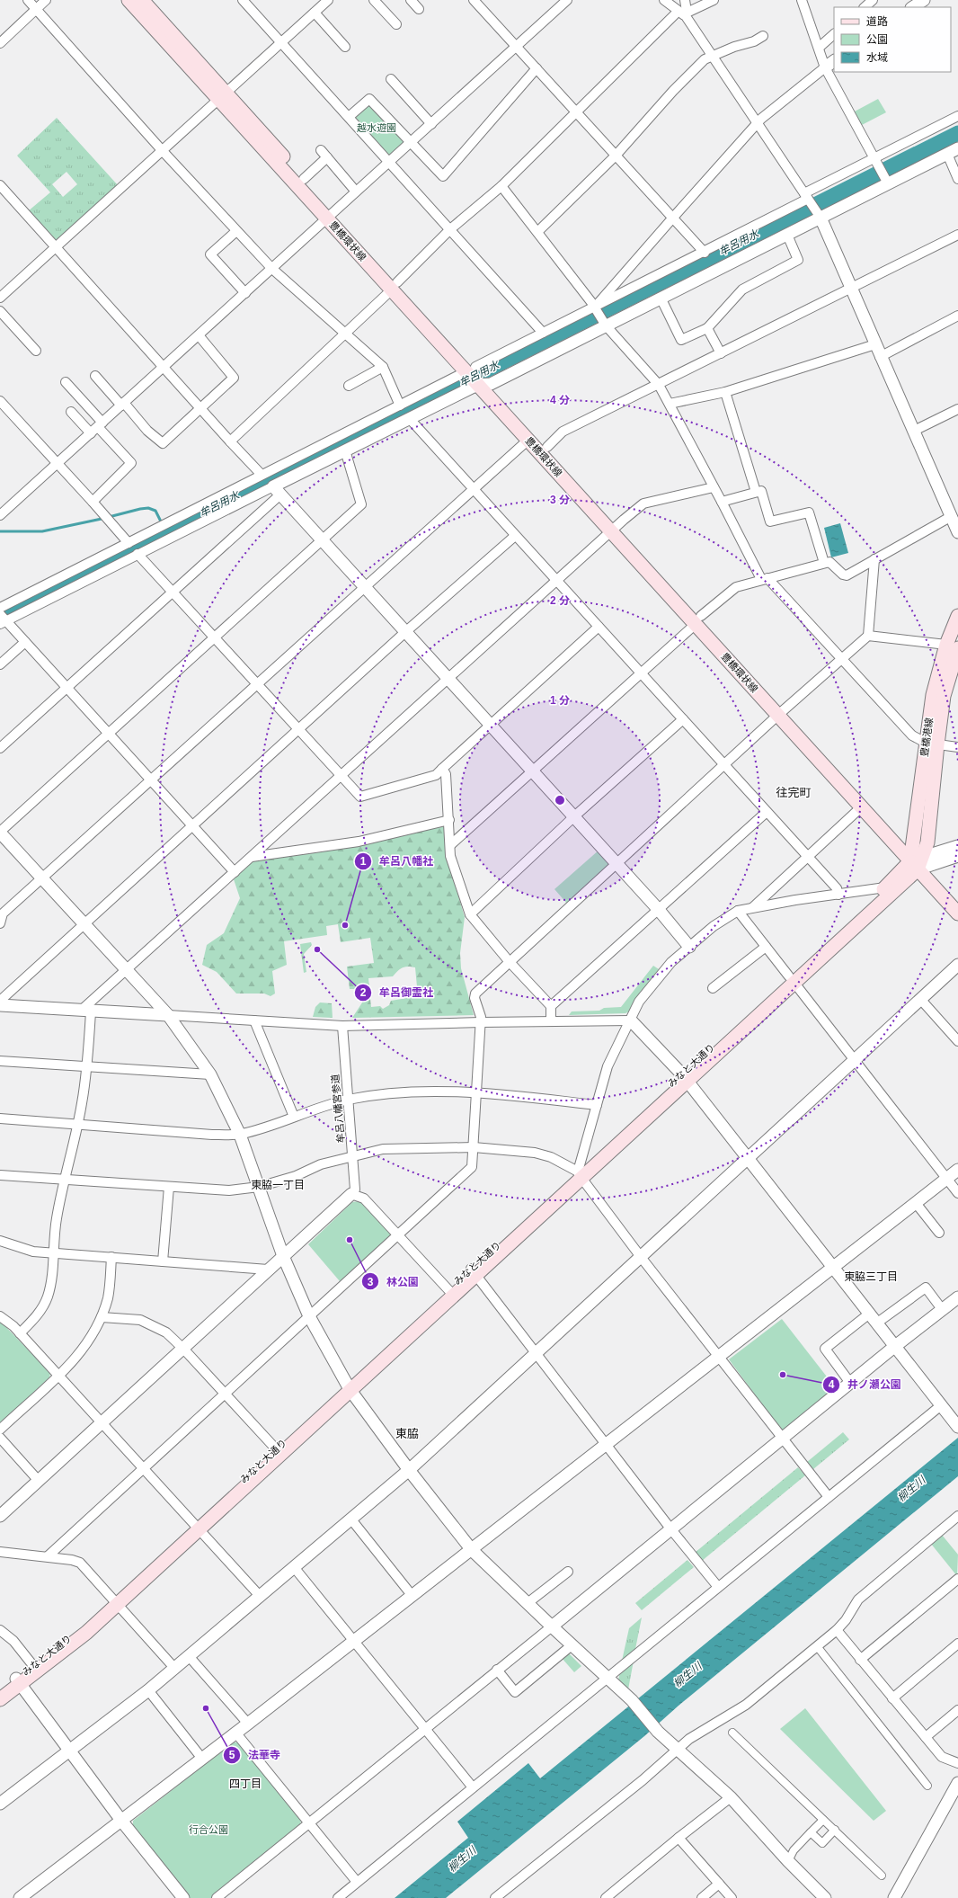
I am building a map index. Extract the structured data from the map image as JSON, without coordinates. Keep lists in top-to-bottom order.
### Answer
{
  "streets": {
    "main road": ["豊橋環状線", "豊橋港線", "みなと大通り"],
    "street": ["牟呂八幡宮参道"]
  },
  "crossings": [
    ["豊橋環状線", "豊橋港線"],
    ["豊橋環状線", "みなと大通り"],
    ["豊橋港線", "みなと大通り"]
  ],
  "districts": [
    "往完町",
    "東脇一丁目",
    "東脇三丁目",
    "東脇",
    "四丁目"
  ],
  "water": ["牟呂用水", "柳生川"],
  "parks": ["越水遊園", "行合公園"],
  "places": [
    "牟呂八幡社",
    "牟呂御霊社",
    "林公園",
    "井ノ瀬公園",
    "法華寺"
  ],
  "legend": ["道路", "公園", "水域"],
  "rings": [
    "4 分",
    "3 分",
    "2 分",
    "1 分"
  ]
}
